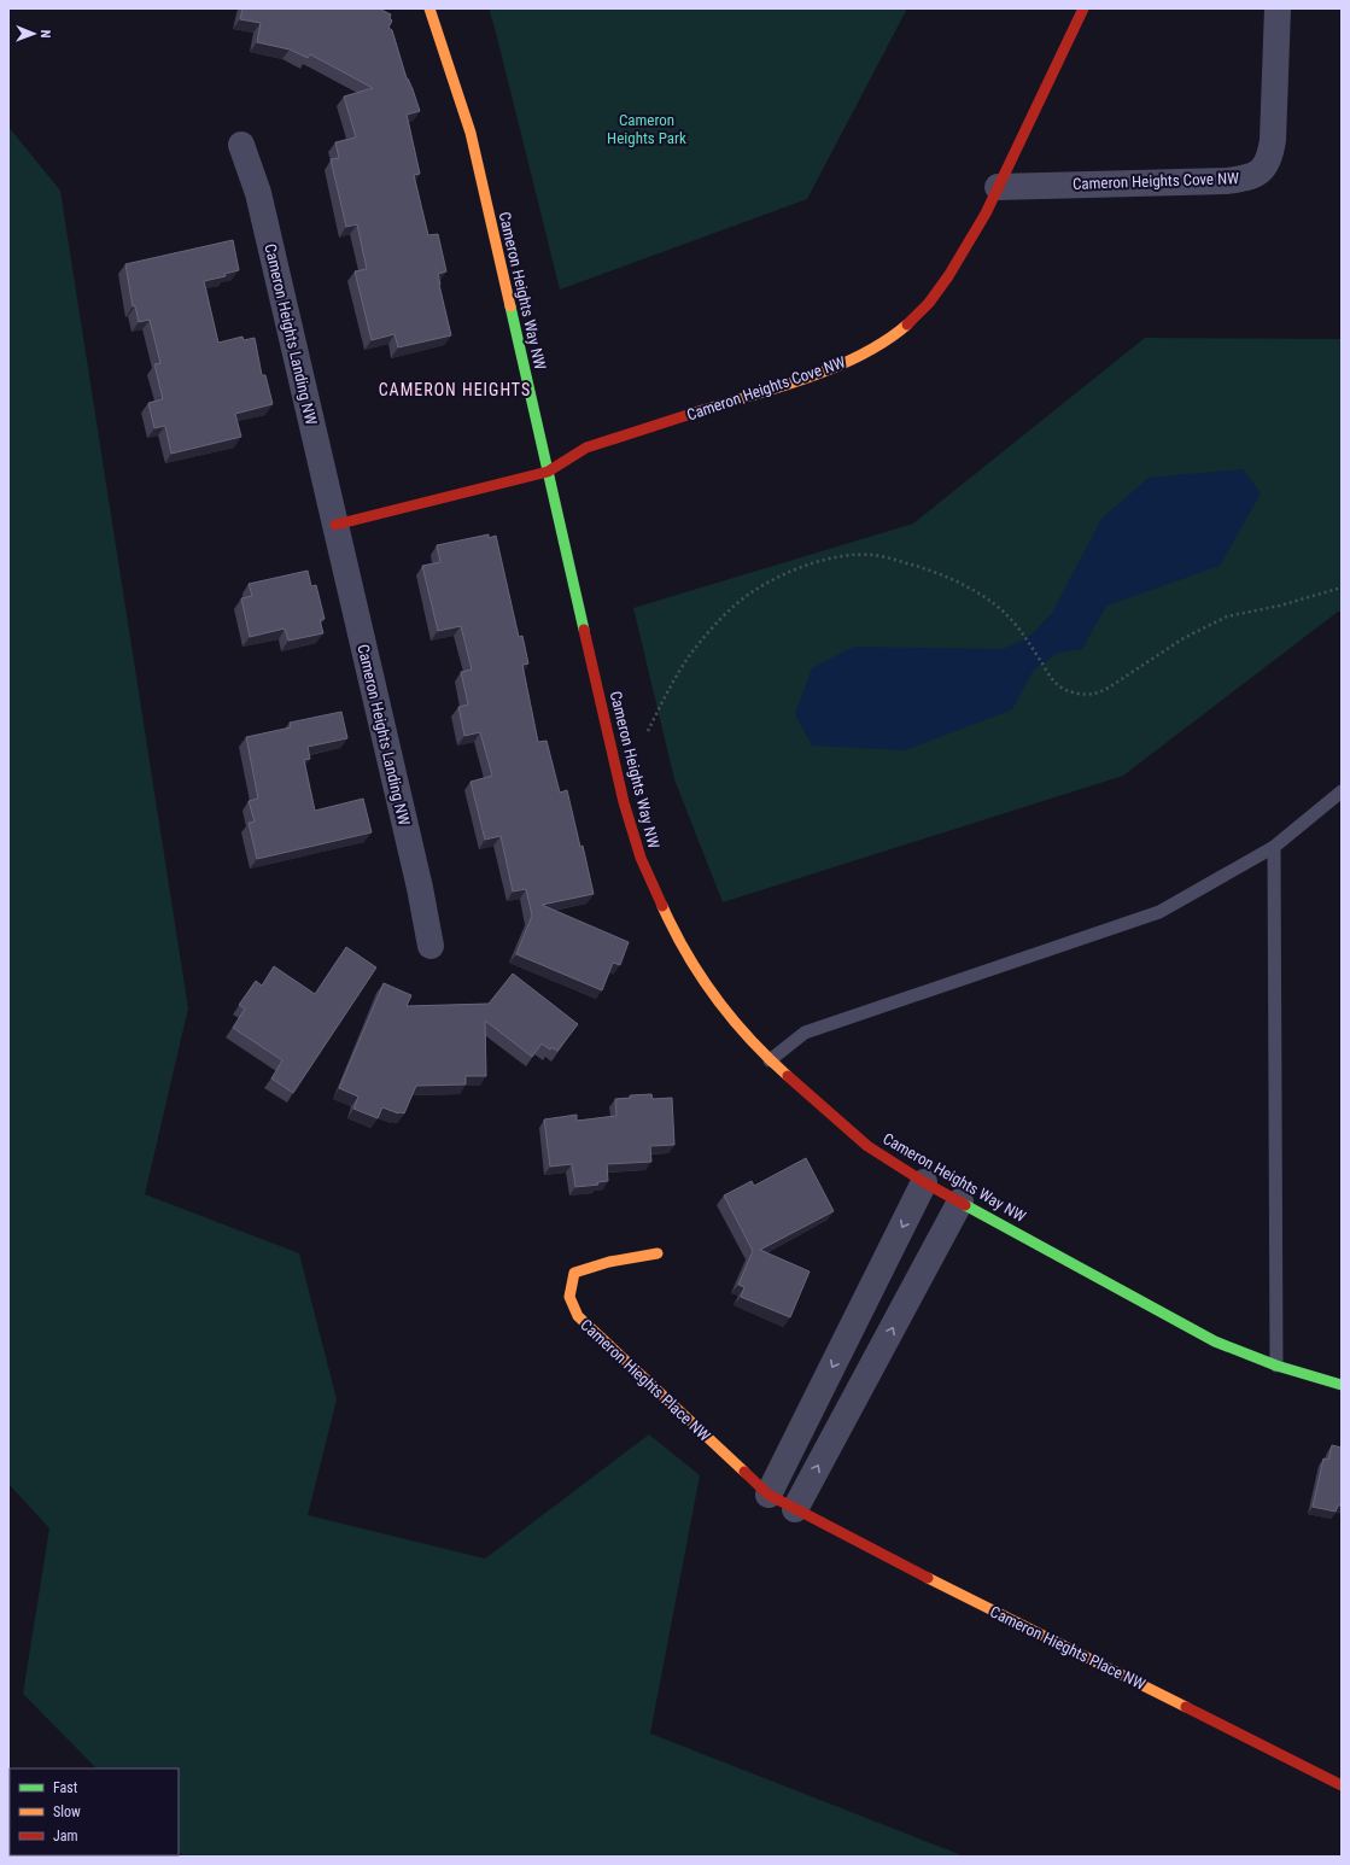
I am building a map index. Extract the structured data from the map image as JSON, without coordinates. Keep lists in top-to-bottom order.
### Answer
{
  "streets": {
    "street": [
      "Cameron Heights Cove NW",
      "Cameron Heights Way NW",
      "Cameron Heights Landing NW",
      "Cameron Hieghts Place NW"
    ]
  },
  "crossings": [
    ["Cameron Heights Cove NW", "Cameron Heights Way NW"]
  ],
  "districts": ["CAMERON HEIGHTS"],
  "parks": ["Cameron Heights Park"],
  "legend": ["Fast", "Slow", "Jam"],
  "north": "right"
}
